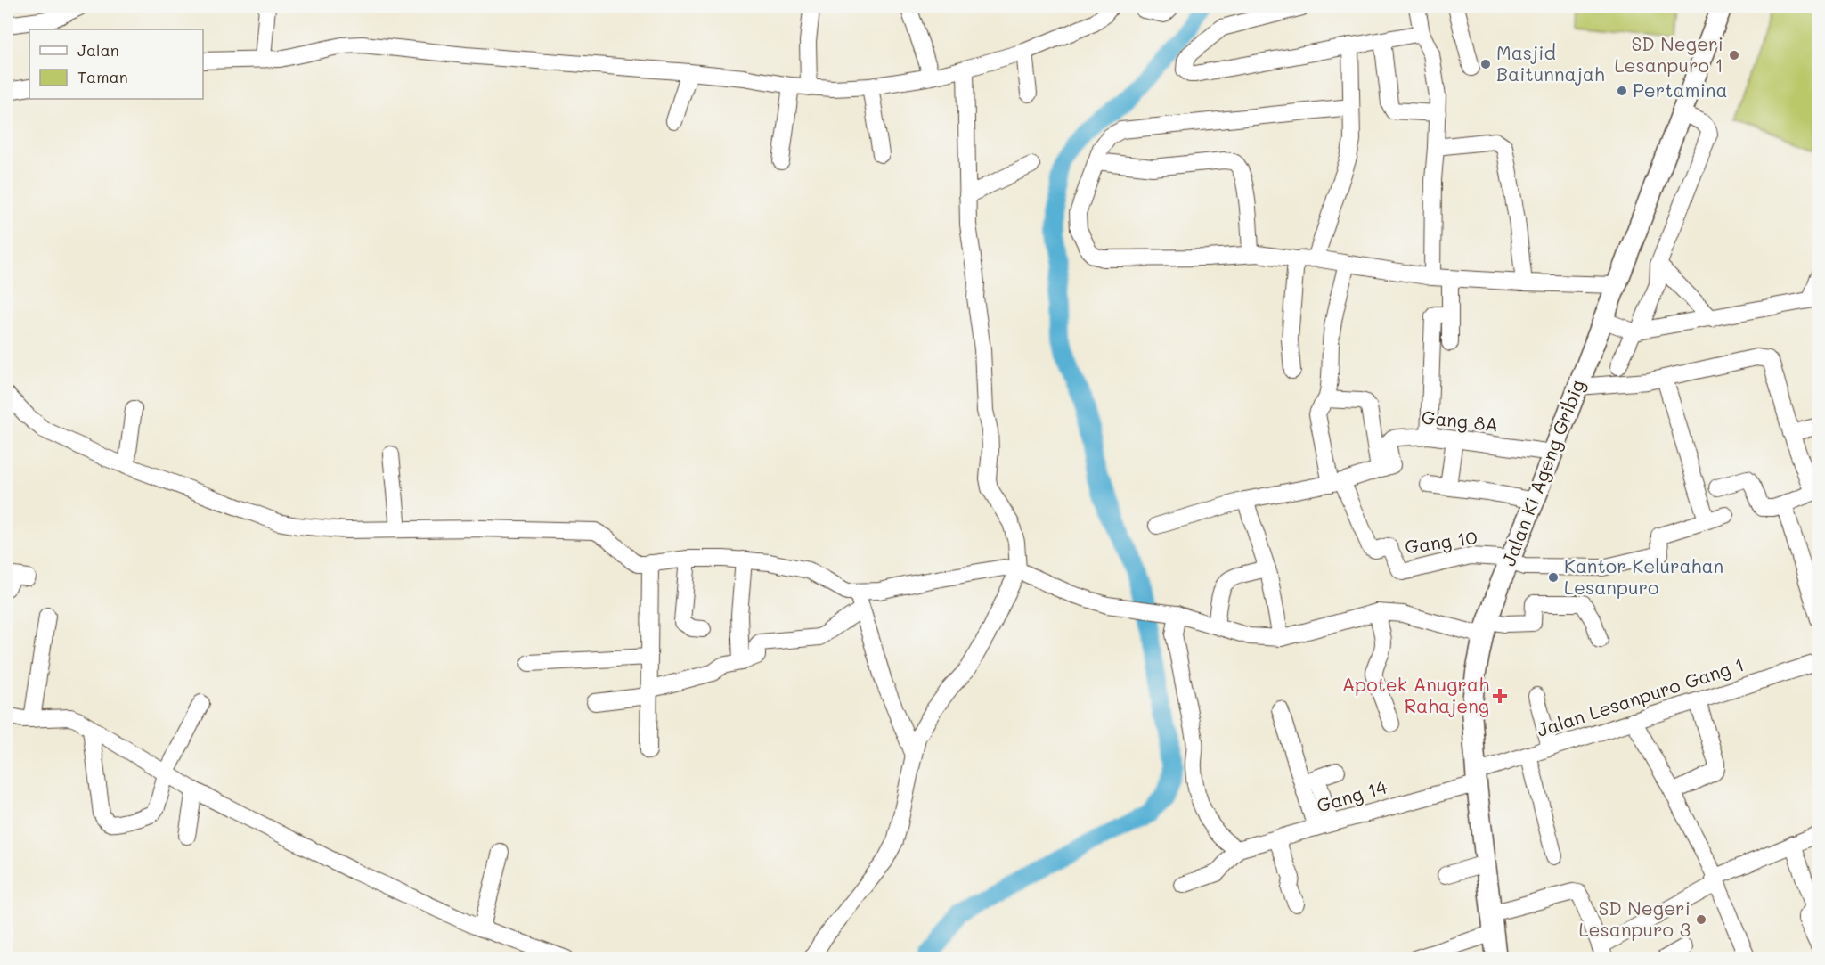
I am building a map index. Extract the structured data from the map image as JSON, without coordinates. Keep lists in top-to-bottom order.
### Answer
{
  "streets": {
    "main road": ["Jalan Ki Ageng Gribig"],
    "street": [
      "Gang 8A",
      "Gang 10",
      "Jalan Lesanpuro Gang 1",
      "Gang 14"
    ]
  },
  "crossings": [
    ["Gang 8A", "Jalan Ki Ageng Gribig"],
    ["Jalan Ki Ageng Gribig", "Gang 10"],
    ["Jalan Ki Ageng Gribig", "Jalan Lesanpuro Gang 1"],
    ["Jalan Ki Ageng Gribig", "Gang 14"],
    ["Jalan Lesanpuro Gang 1", "Gang 14"]
  ],
  "places": {
    "other": [
      "SD Negeri Lesanpuro 1",
      "Masjid Baitunnajah",
      "Pertamina",
      "Kantor Kelurahan Lesanpuro",
      "SD Negeri Lesanpuro 3"
    ],
    "health": ["Apotek Anugrah Rahajeng"]
  },
  "legend": ["Jalan", "Taman"]
}
